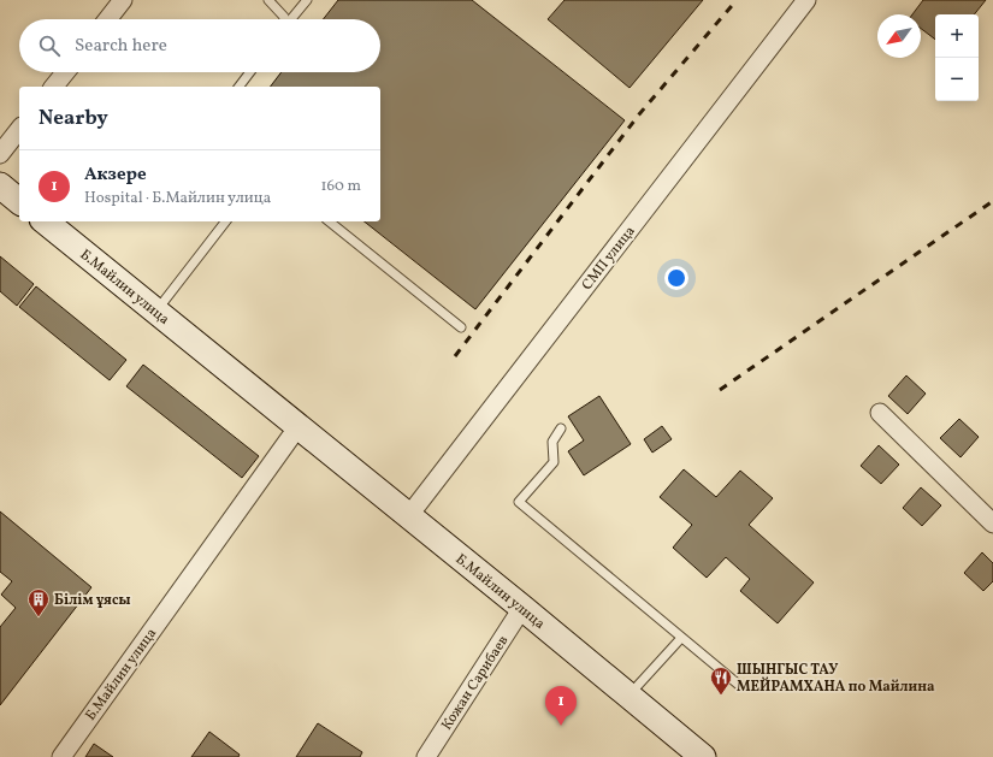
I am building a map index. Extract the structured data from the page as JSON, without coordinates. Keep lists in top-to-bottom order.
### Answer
{
  "streets": {
    "street": ["СМП улица", "Б.Майлин улица", "Кожан Сарибаев"]
  },
  "crossings": [
    ["СМП улица", "Б.Майлин улица"],
    ["Б.Майлин улица", "Кожан Сарибаев"]
  ],
  "places": {
    "building": ["Білім ұясы"],
    "restaurant": ["ШЫНГЫС ТАУ МЕЙРАМХАНА по Майлина"]
  },
  "north": "bottom left",
  "page": {
    "map_buttons": ["+", "−"],
    "search": "Search here",
    "heading": "Nearby",
    "list": [
      {
        "mark": "1",
        "name": "Акзере",
        "note": "Hospital · Б.Майлин улица",
        "value": "160 m"
      }
    ],
    "pins": "1"
  }
}
